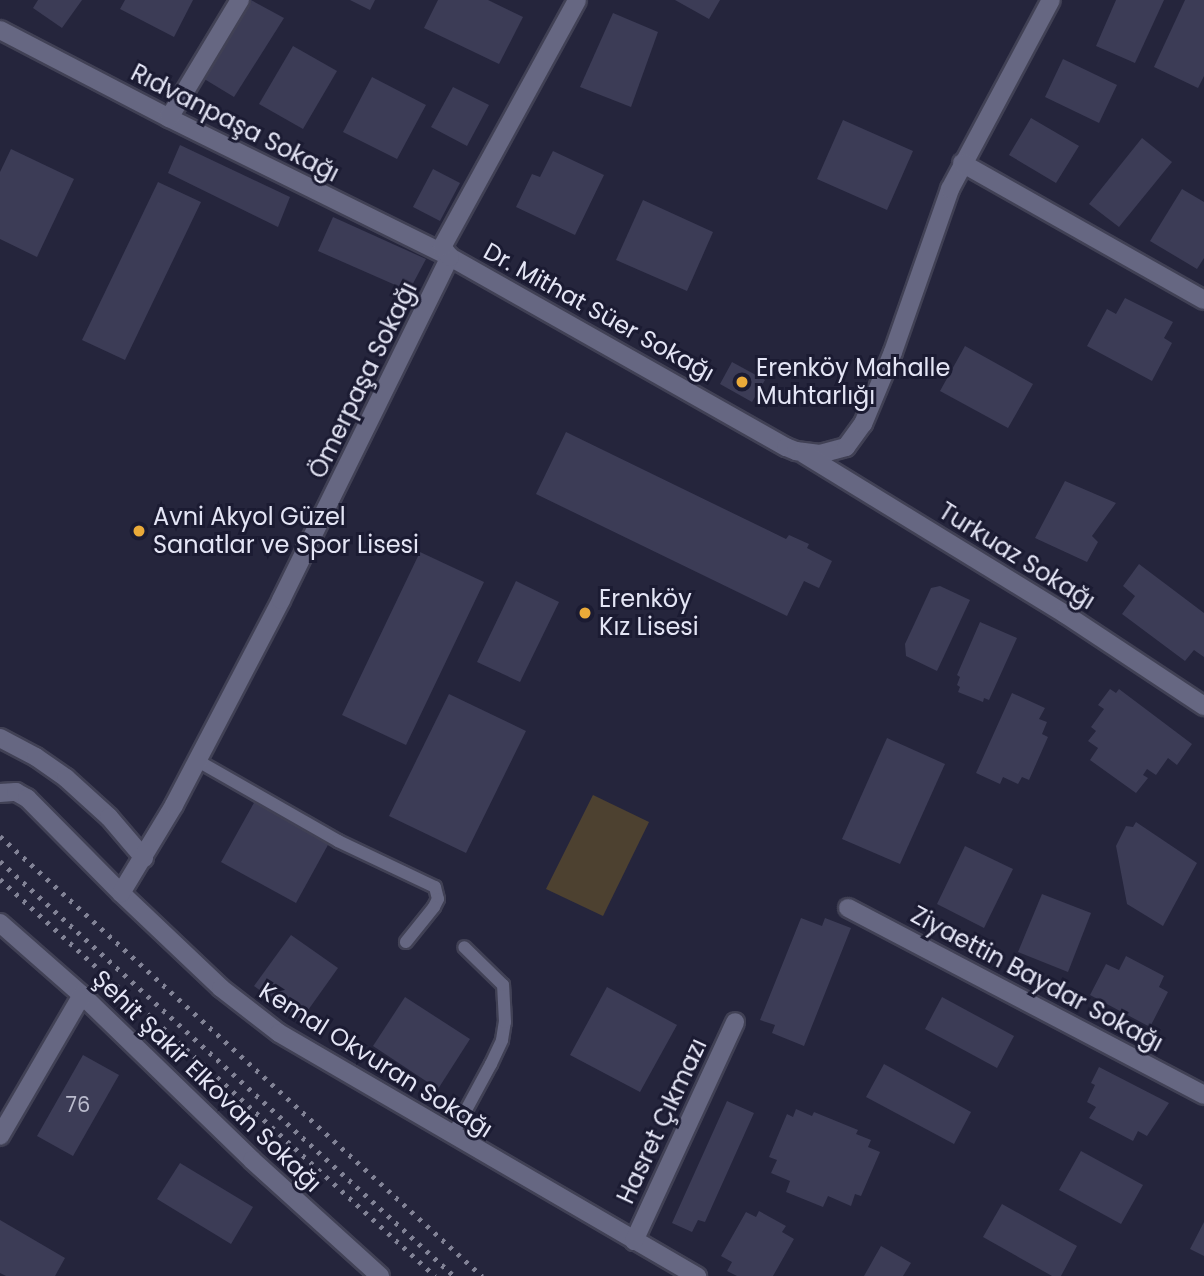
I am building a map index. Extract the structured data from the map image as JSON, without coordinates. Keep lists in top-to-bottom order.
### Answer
{
  "streets": {
    "street": [
      "Rıdvanpaşa Sokağı",
      "Dr. Mithat Süer Sokağı",
      "Ömerpaşa Sokağı",
      "Turkuaz Sokağı",
      "Ziyaettin Baydar Sokağı",
      "Kemal Okvuran Sokağı",
      "Şehit Şakir Elkovan Sokağı",
      "Hasret Çıkmazı"
    ]
  },
  "crossings": [
    ["Rıdvanpaşa Sokağı", "Dr. Mithat Süer Sokağı"],
    ["Rıdvanpaşa Sokağı", "Ömerpaşa Sokağı"],
    ["Dr. Mithat Süer Sokağı", "Ömerpaşa Sokağı"],
    ["Dr. Mithat Süer Sokağı", "Turkuaz Sokağı"],
    ["Ömerpaşa Sokağı", "Kemal Okvuran Sokağı"],
    ["Kemal Okvuran Sokağı", "Hasret Çıkmazı"]
  ],
  "places": ["Erenköy Mahalle Muhtarlığı", "Avni Akyol Güzel Sanatlar ve Spor Lisesi", "Erenköy Kız Lisesi"],
  "house_numbers": ["76"]
}
